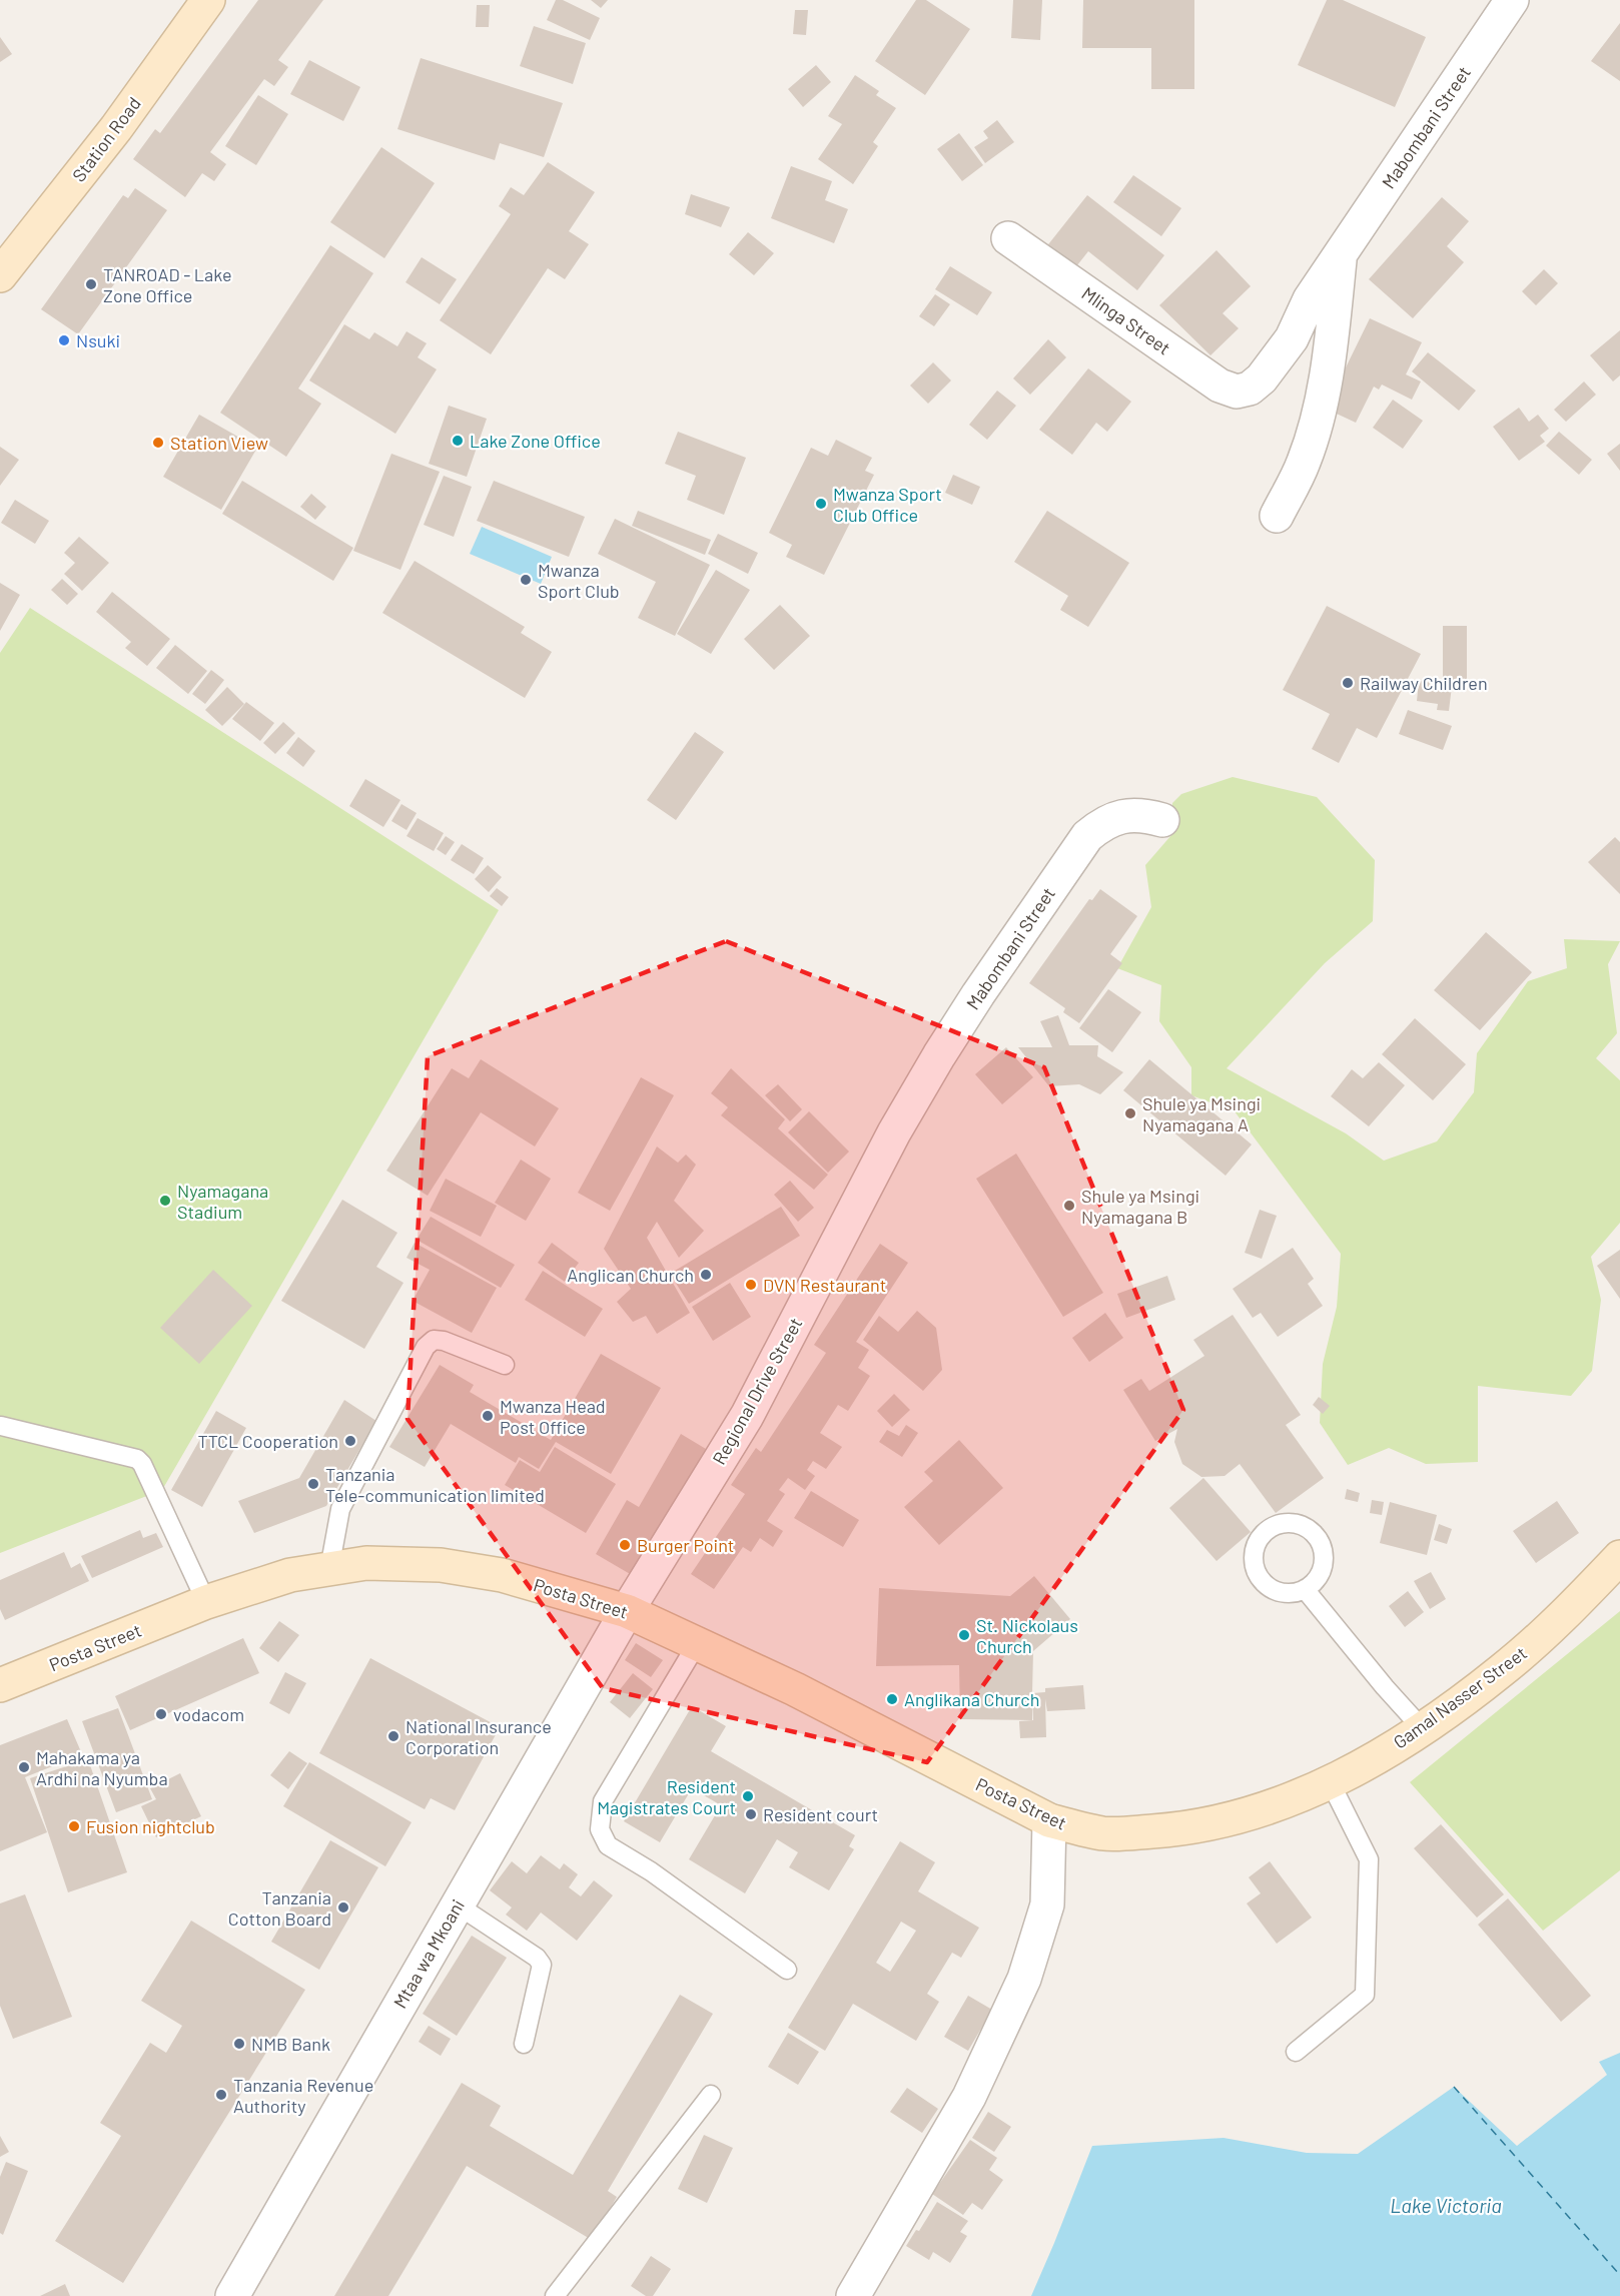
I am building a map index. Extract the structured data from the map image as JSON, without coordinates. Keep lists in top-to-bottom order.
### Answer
{
  "streets": {
    "main road": ["Station Road", "Posta Street", "Gamal Nasser Street"],
    "street": [
      "Mabombani Street",
      "Mlinga Street",
      "Regional Drive Street",
      "Mtaa wa Mkoani"
    ]
  },
  "crossings": [
    ["Mabombani Street", "Mlinga Street"],
    ["Mabombani Street", "Regional Drive Street"],
    ["Regional Drive Street", "Posta Street"],
    ["Regional Drive Street", "Mtaa wa Mkoani"],
    ["Posta Street", "Gamal Nasser Street"],
    ["Posta Street", "Mtaa wa Mkoani"]
  ],
  "water": ["Lake Victoria"],
  "places": [
    "TANROAD - Lake Zone Office",
    "Nsuki",
    "Lake Zone Office",
    "Station View",
    "Mwanza Sport Club Office",
    "Mwanza Sport Club",
    "Railway Children",
    "Shule ya Msingi Nyamagana A",
    "Nyamagana Stadium",
    "Shule ya Msingi Nyamagana B",
    "Anglican Church",
    "DVN Restaurant",
    "Mwanza Head Post Office",
    "TTCL Cooperation",
    "Tanzania Tele-communication limited",
    "Burger Point",
    "St. Nickolaus Church",
    "Anglikana Church",
    "vodacom",
    "National Insurance Corporation",
    "Mahakama ya Ardhi na Nyumba",
    "Resident Magistrates Court",
    "Resident court",
    "Fusion nightclub",
    "Tanzania Cotton Board",
    "NMB Bank",
    "Tanzania Revenue Authority"
  ]
}
